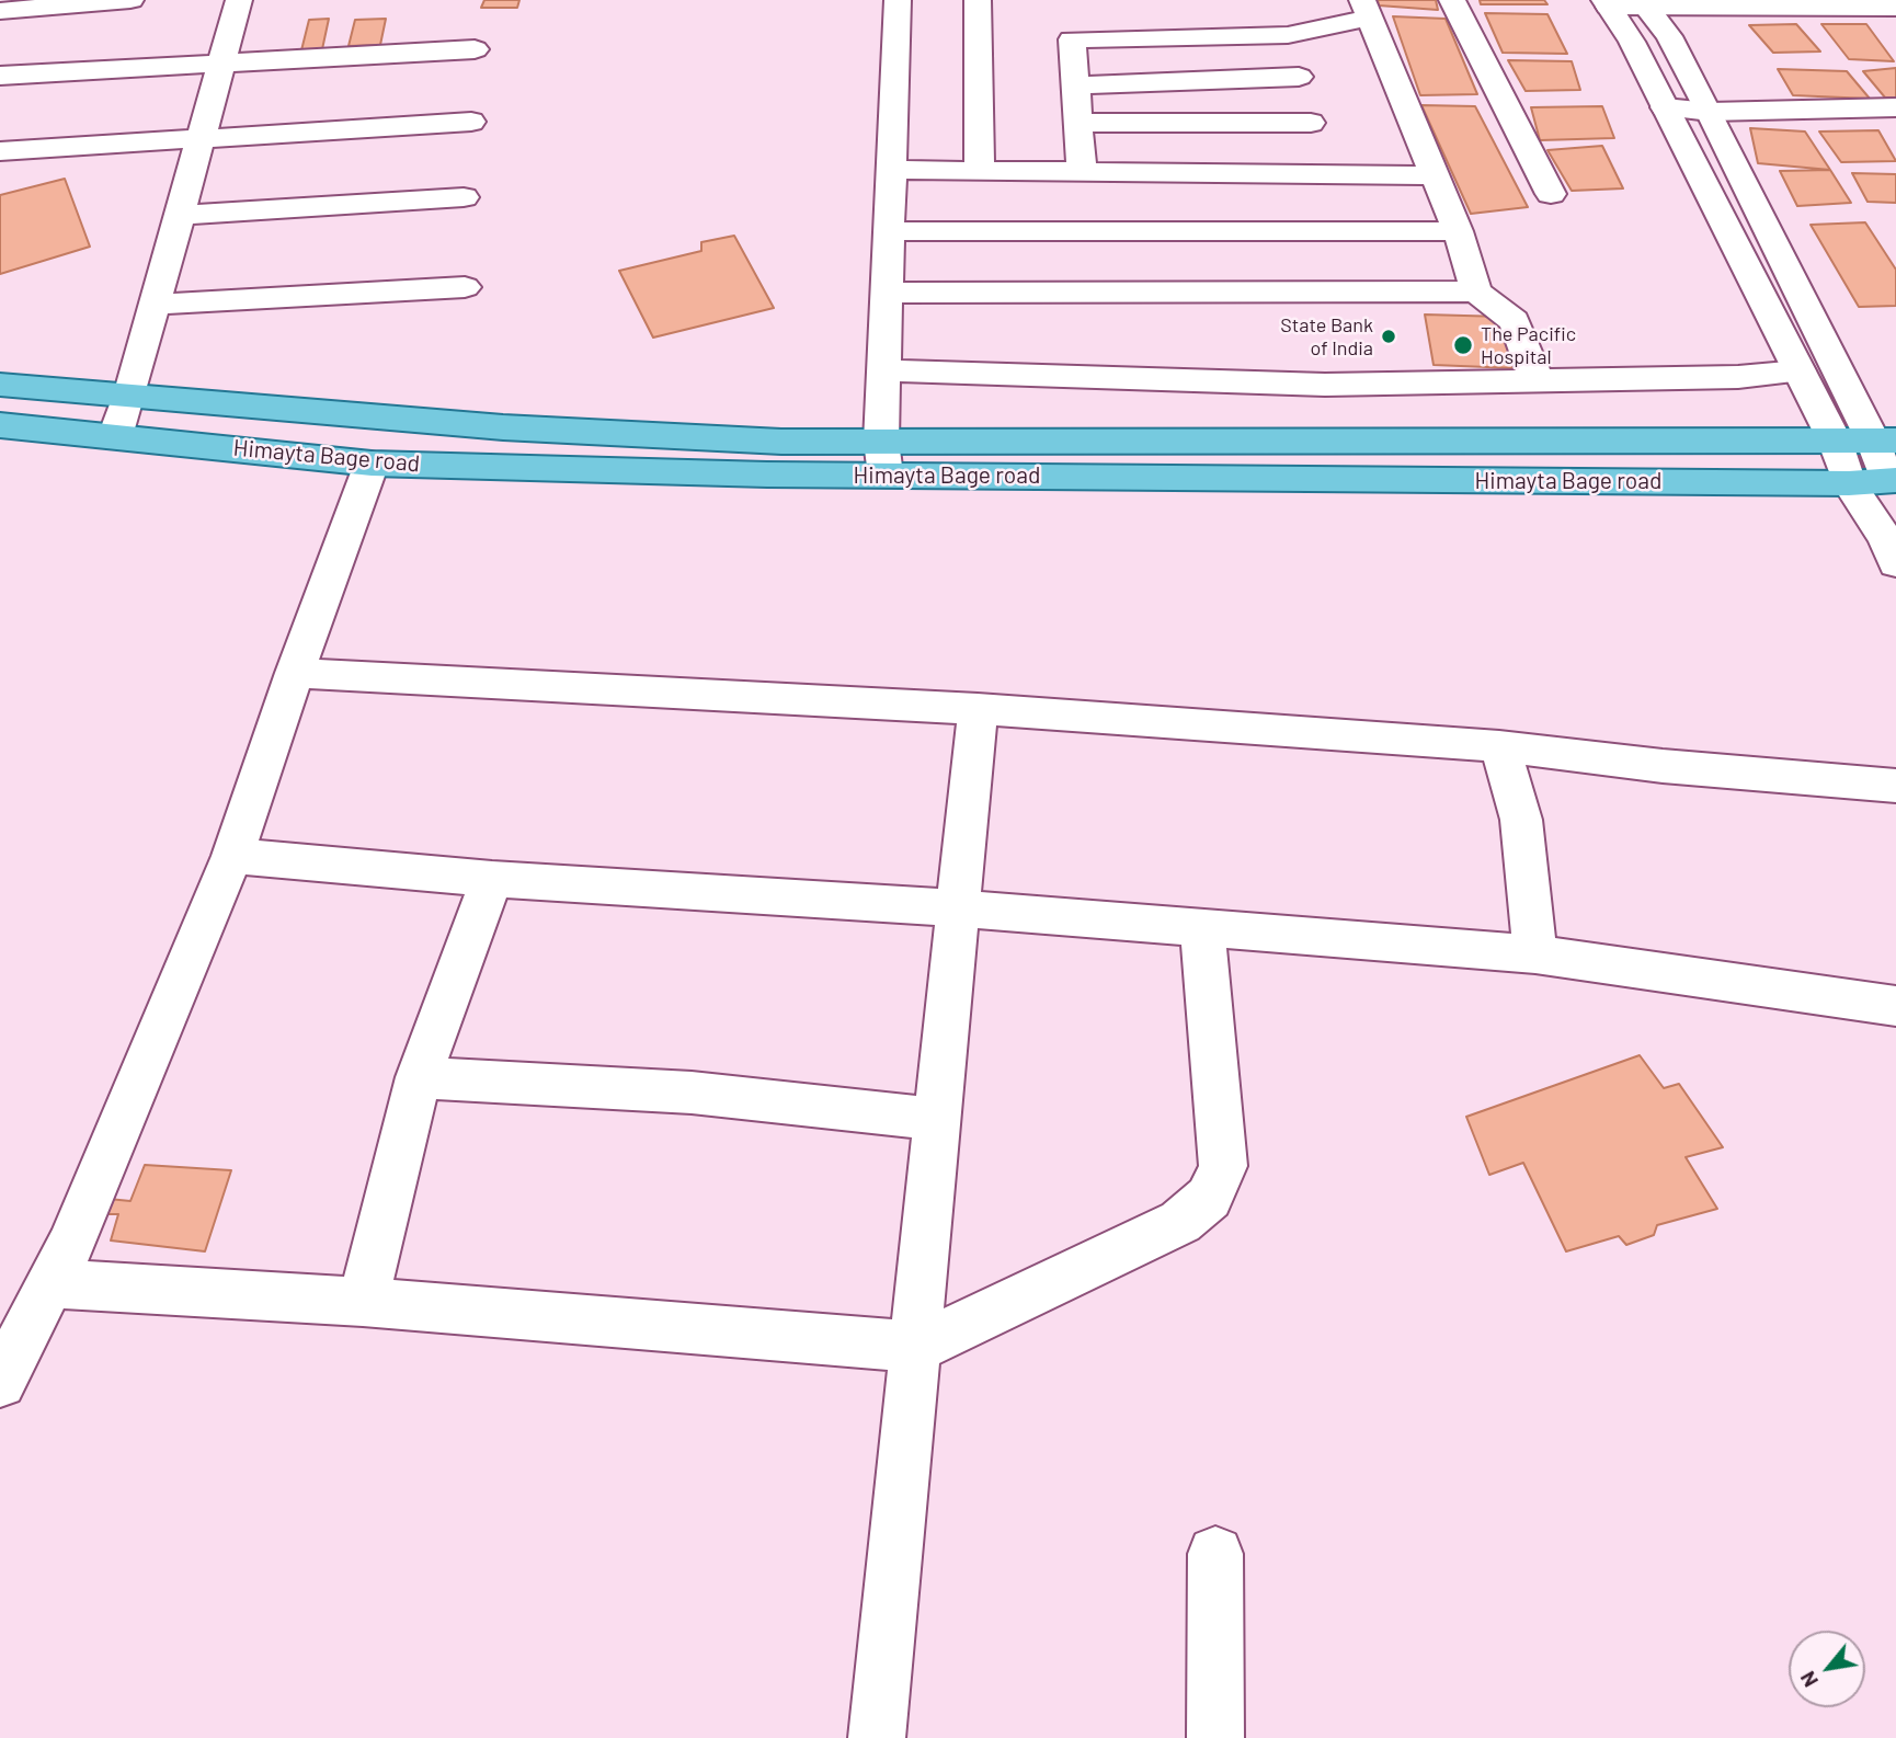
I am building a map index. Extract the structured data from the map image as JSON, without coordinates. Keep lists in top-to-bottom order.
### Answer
{
  "streets": {
    "main road": ["Himayta Bage road"]
  },
  "places": ["State Bank of India", "The Pacific Hospital"],
  "north": "bottom left"
}
